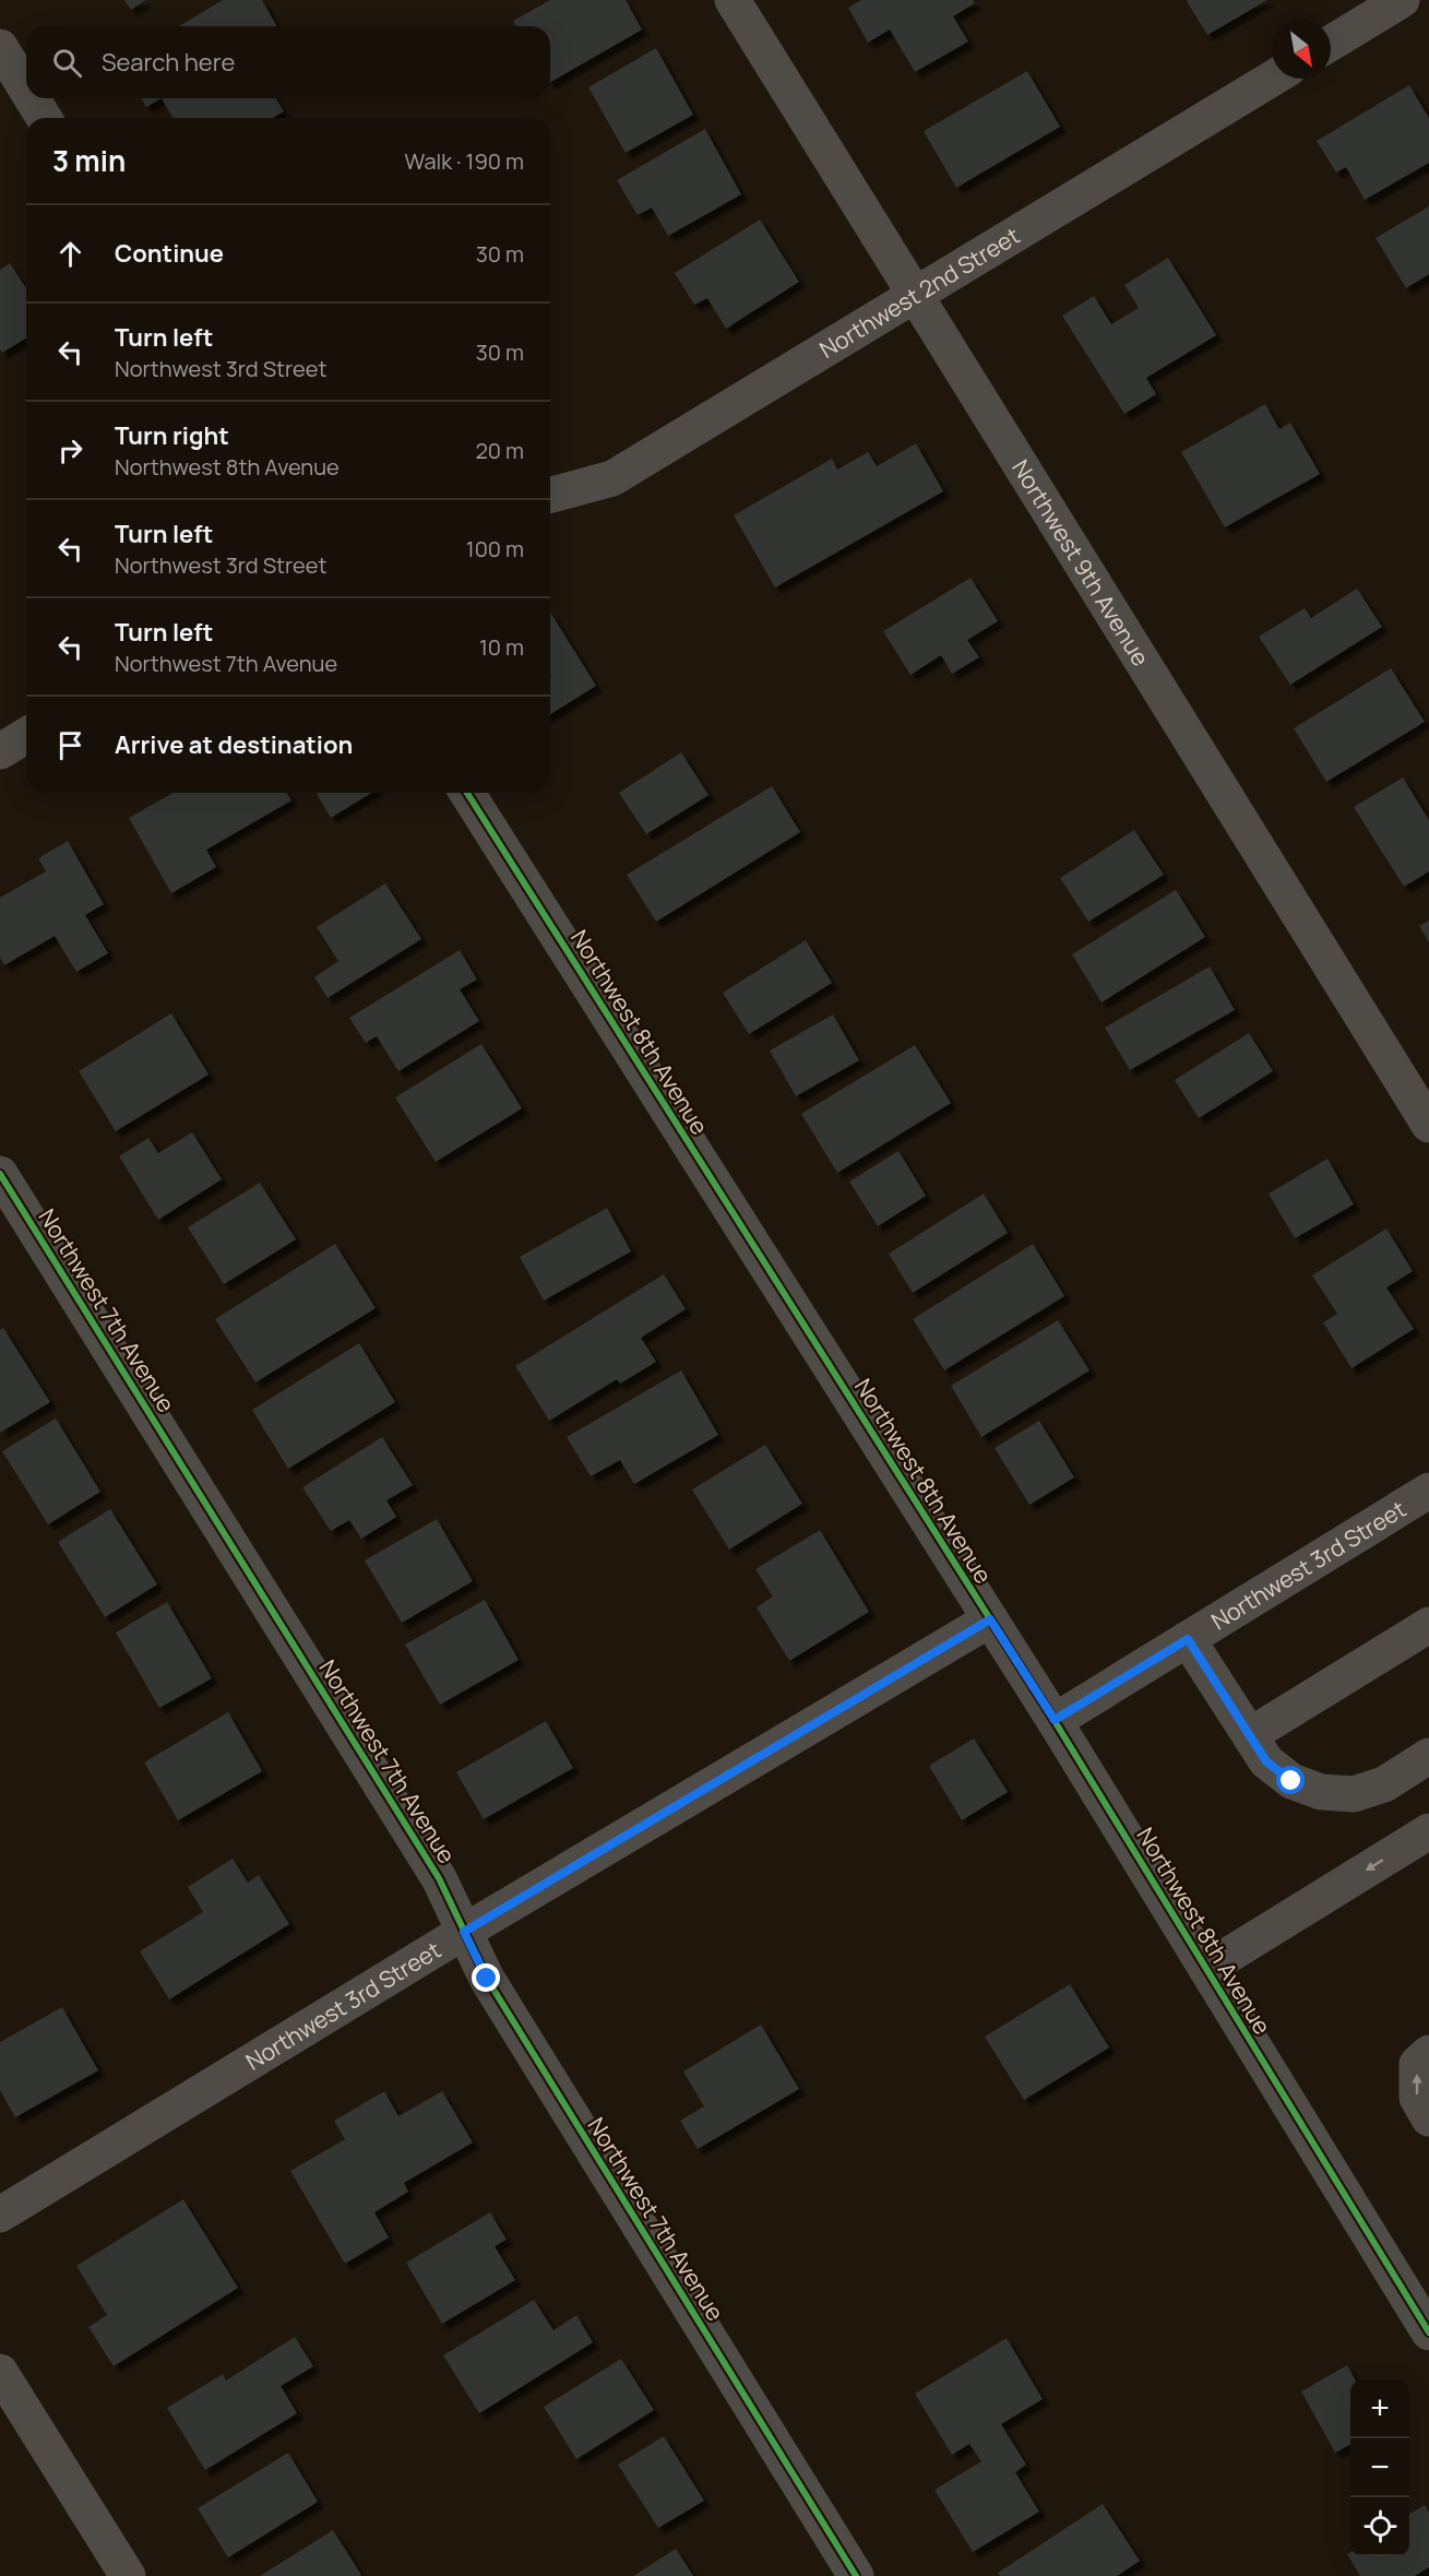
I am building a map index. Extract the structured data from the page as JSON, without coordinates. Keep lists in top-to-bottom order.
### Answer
{
  "streets": {
    "street": [
      "Northwest 2nd Street",
      "Northwest 9th Avenue",
      "Northwest 8th Avenue",
      "Northwest 7th Avenue",
      "Northwest 3rd Street"
    ]
  },
  "crossings": [
    ["Northwest 2nd Street", "Northwest 9th Avenue"],
    ["Northwest 8th Avenue", "Northwest 3rd Street"],
    ["Northwest 7th Avenue", "Northwest 3rd Street"]
  ],
  "north": "bottom right",
  "page": {
    "search": "Search here",
    "heading": ["3 min", "Walk · 190 m"],
    "list": [
      ["Continue", "30 m"],
      ["Turn left", "Northwest 3rd Street", "30 m"],
      ["Turn right", "Northwest 8th Avenue", "20 m"],
      ["Turn left", "Northwest 3rd Street", "100 m"],
      ["Turn left", "Northwest 7th Avenue", "10 m"],
      "Arrive at destination"
    ],
    "map_buttons": ["+", "−"]
  }
}
